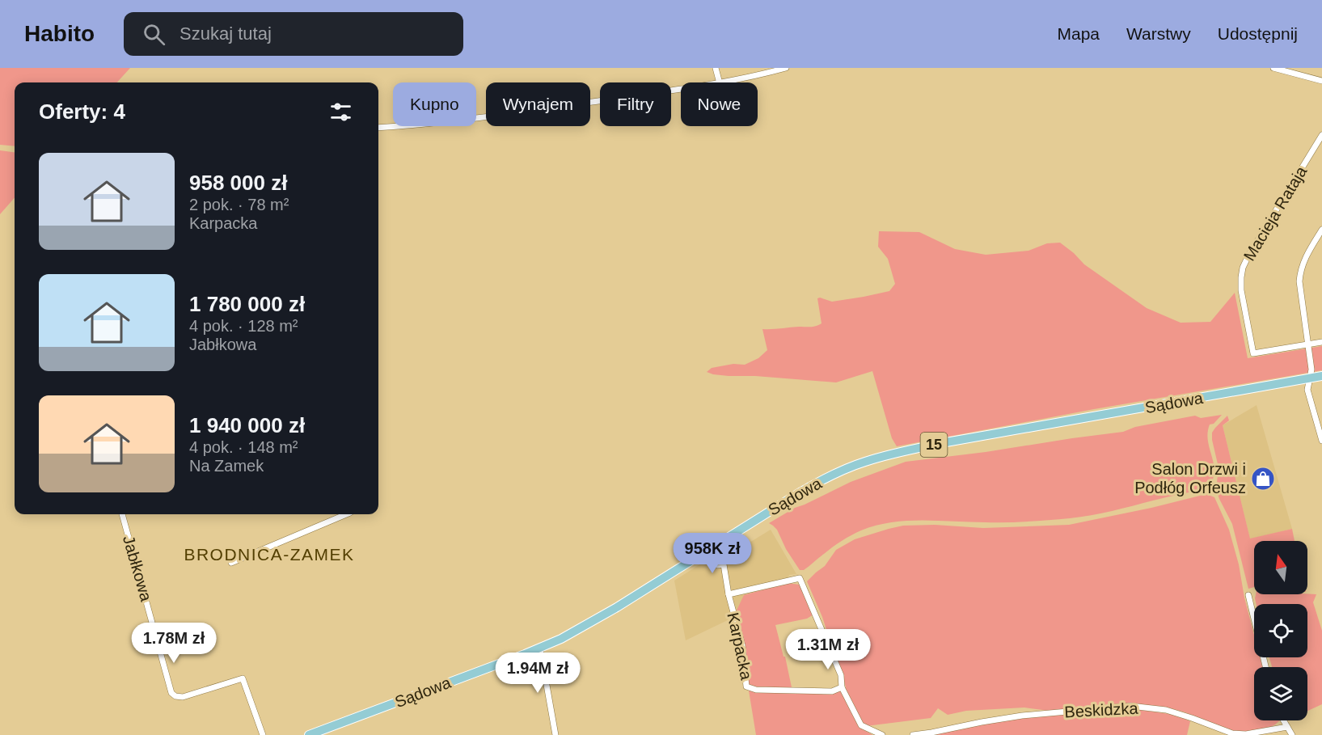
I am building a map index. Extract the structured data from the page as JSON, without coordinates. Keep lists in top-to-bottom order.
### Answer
{
  "streets": {
    "main road": ["Sądowa", "15"],
    "street": [
      "Macieja Rataja",
      "Jabłkowa",
      "Karpacka",
      "Beskidzka"
    ]
  },
  "crossings": [
    ["Sądowa", "Karpacka"]
  ],
  "districts": ["BRODNICA-ZAMEK"],
  "places": {
    "shop": ["Salon Drzwi i Podłóg Orfeusz"]
  },
  "north": "top",
  "page": {
    "header": "Habito",
    "search": "Szukaj tutaj",
    "nav": ["Mapa", "Warstwy", "Udostępnij"],
    "chip": [
      "Kupno",
      "Wynajem",
      "Filtry",
      "Nowe"
    ],
    "heading": "Oferty: 4",
    "list": [
      {
        "name": "958 000 zł",
        "note": "2 pok. · 78 m² · Karpacka"
      },
      {
        "name": "1 780 000 zł",
        "note": "4 pok. · 128 m² · Jabłkowa"
      },
      {
        "name": "1 940 000 zł",
        "note": "4 pok. · 148 m² · Na Zamek"
      }
    ],
    "price": [
      "958K zł",
      "1.78M zł",
      "1.31M zł",
      "1.94M zł"
    ]
  }
}
